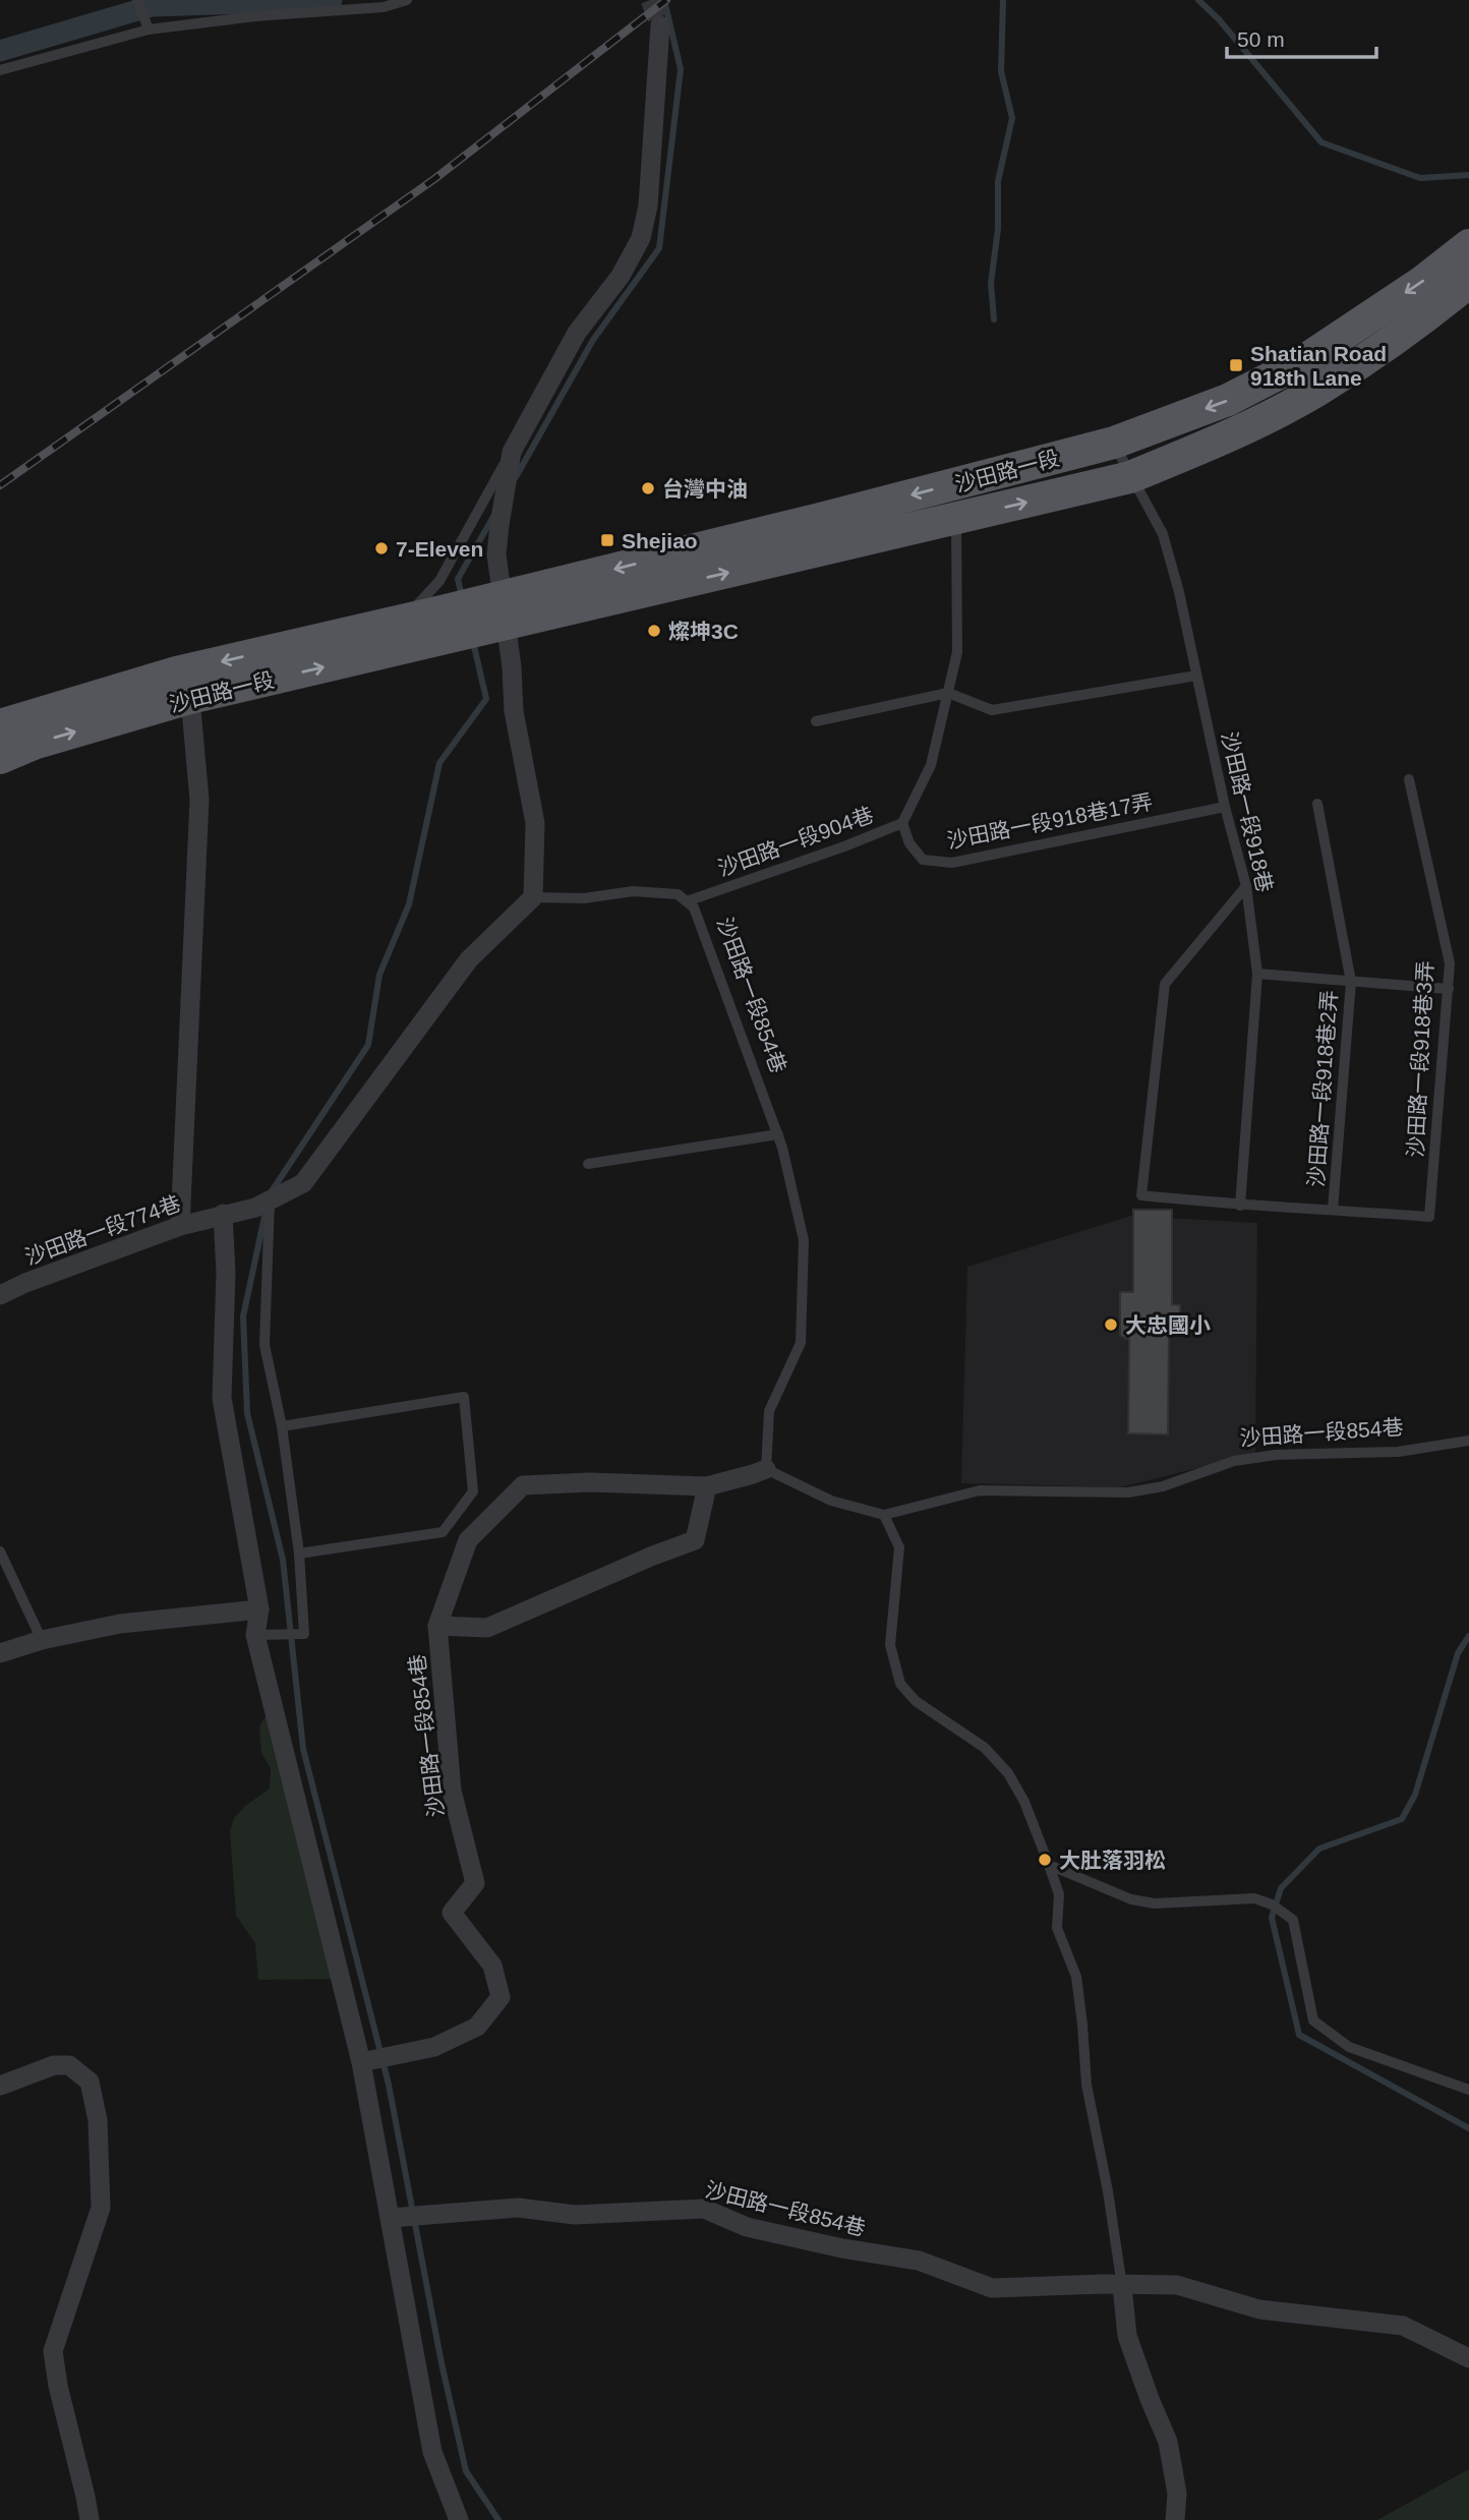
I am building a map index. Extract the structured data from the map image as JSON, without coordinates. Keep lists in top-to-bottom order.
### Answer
{
  "streets": {
    "main road": ["沙田路一段"],
    "street": ["沙田路一段854巷", "沙田路一段774巷"],
    "lane": [
      "沙田路一段918巷",
      "沙田路一段918巷17弄",
      "沙田路一段904巷",
      "沙田路一段918巷3弄",
      "沙田路一段918巷2弄"
    ]
  },
  "crossings": [
    ["沙田路一段", "沙田路一段918巷"],
    ["沙田路一段", "沙田路一段904巷"],
    ["沙田路一段918巷", "沙田路一段918巷17弄"],
    ["沙田路一段918巷17弄", "沙田路一段904巷"],
    ["沙田路一段904巷", "沙田路一段854巷"],
    ["沙田路一段918巷3弄", "沙田路一段918巷2弄"]
  ],
  "places": {
    "transit": ["Shatian Road 918th Lane", "Shejiao"],
    "other": [
      "台灣中油",
      "7-Eleven",
      "燦坤3C",
      "大忠國小",
      "大肚落羽松"
    ]
  },
  "scale_bar": "50 m"
}
